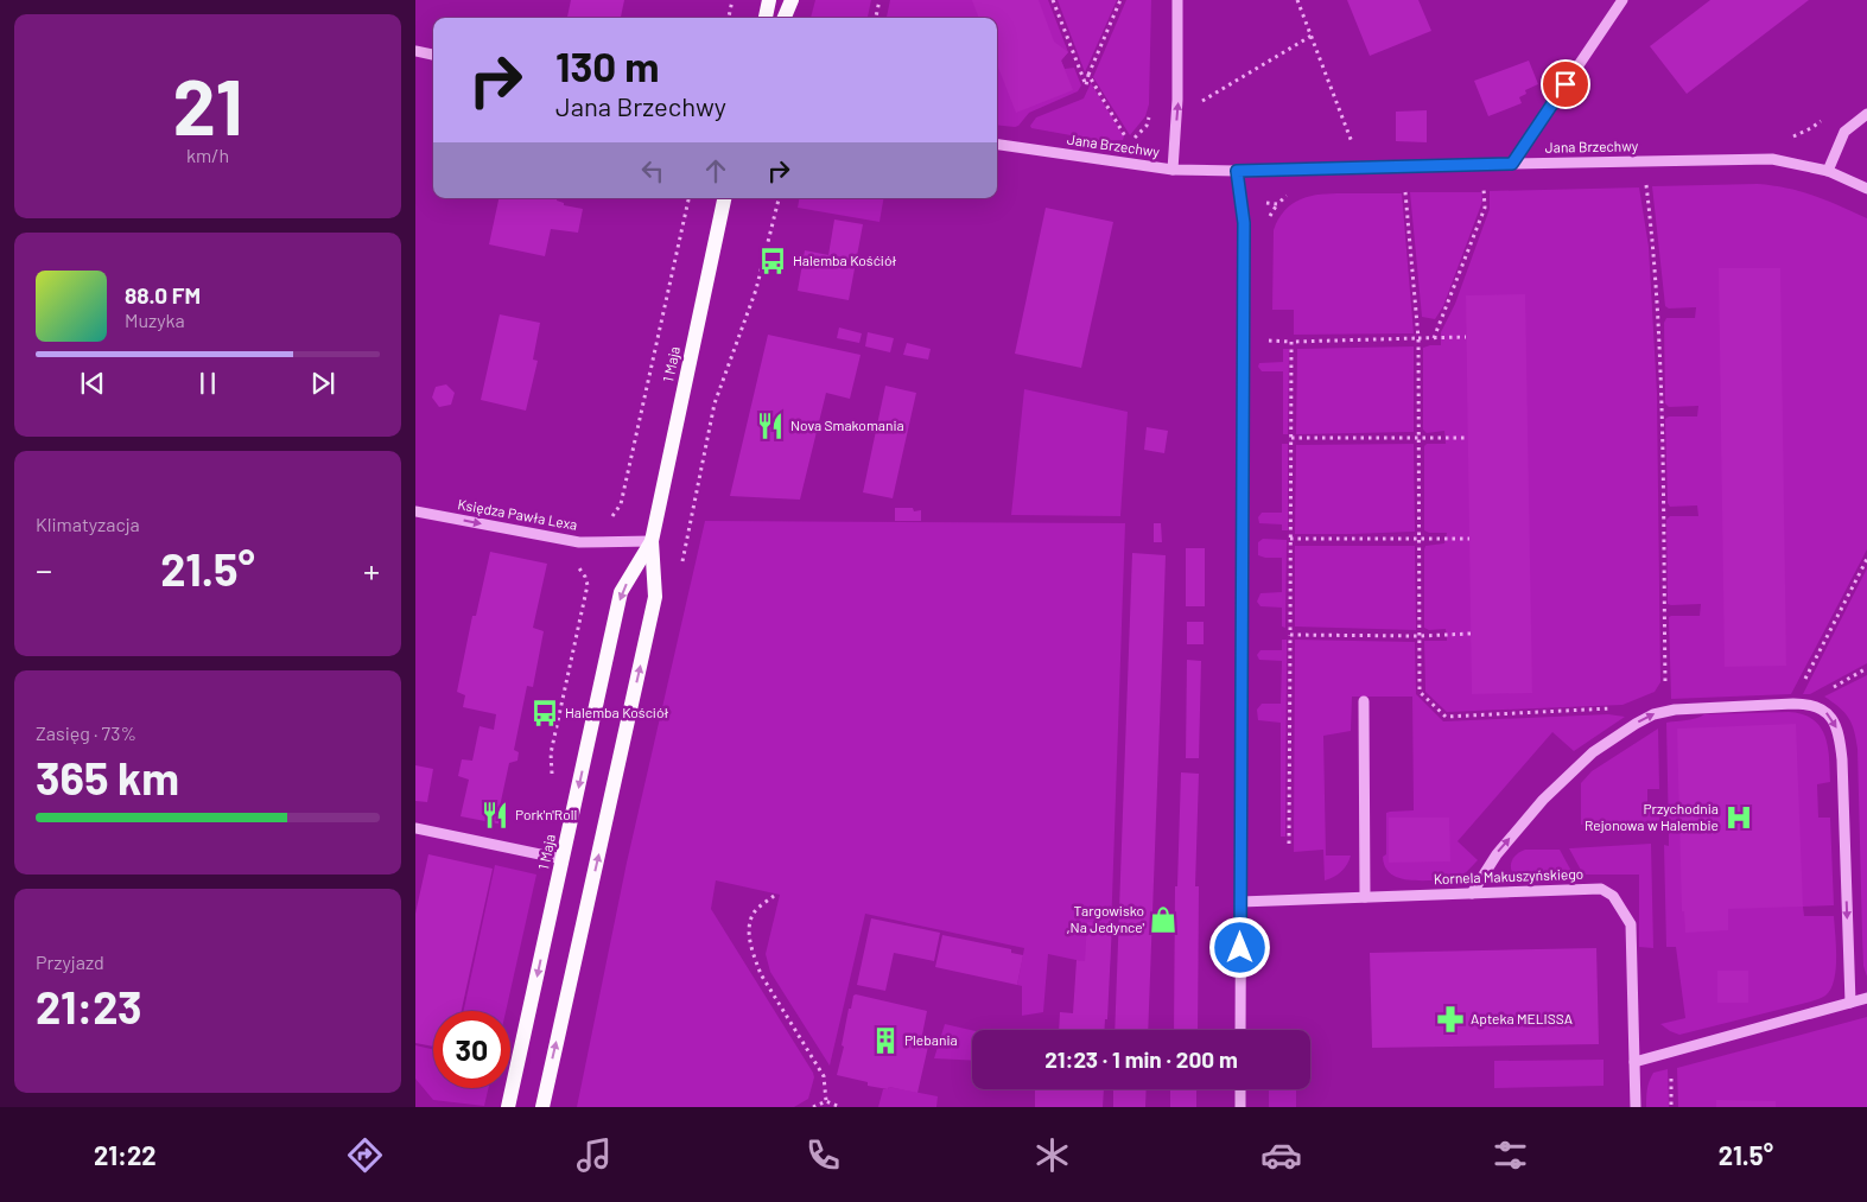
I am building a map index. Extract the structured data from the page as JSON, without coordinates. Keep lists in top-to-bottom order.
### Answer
{
  "streets": {
    "main road": ["1 Maja"],
    "street": ["Jana Brzechwy", "Księdza Pawła Lexa", "Kornela Makuszyńskiego"]
  },
  "crossings": [
    ["1 Maja", "Księdza Pawła Lexa"]
  ],
  "one_way": ["Księdza Pawła Lexa"],
  "places": {
    "bus stop": ["Halemba Kośćiół", "Halemba Kościół"],
    "restaurant": ["Nova Smakomania", "Pork'n'Roll"],
    "hospital": ["Przychodnia Rejonowa w Halembie"],
    "shop": ["Targowisko ,Na Jedynce'"],
    "pharmacy": ["Apteka MELISSA"],
    "building": ["Plebania"]
  },
  "page": {
    "tile": [
      ["21", "km/h"],
      "Klimatyzacja",
      ["Zasięg · 73%", "365 km"],
      ["Przyjazd", "21:23"]
    ],
    "turn": ["130 m", "Jana Brzechwy"],
    "song": ["88.0 FM", "Muzyka"],
    "heat": ["−", "21.5°", "+"],
    "limit": "30",
    "trip": "21:23 · 1 min · 200 m",
    "tabs": ["21:22", "21.5°"]
  }
}
